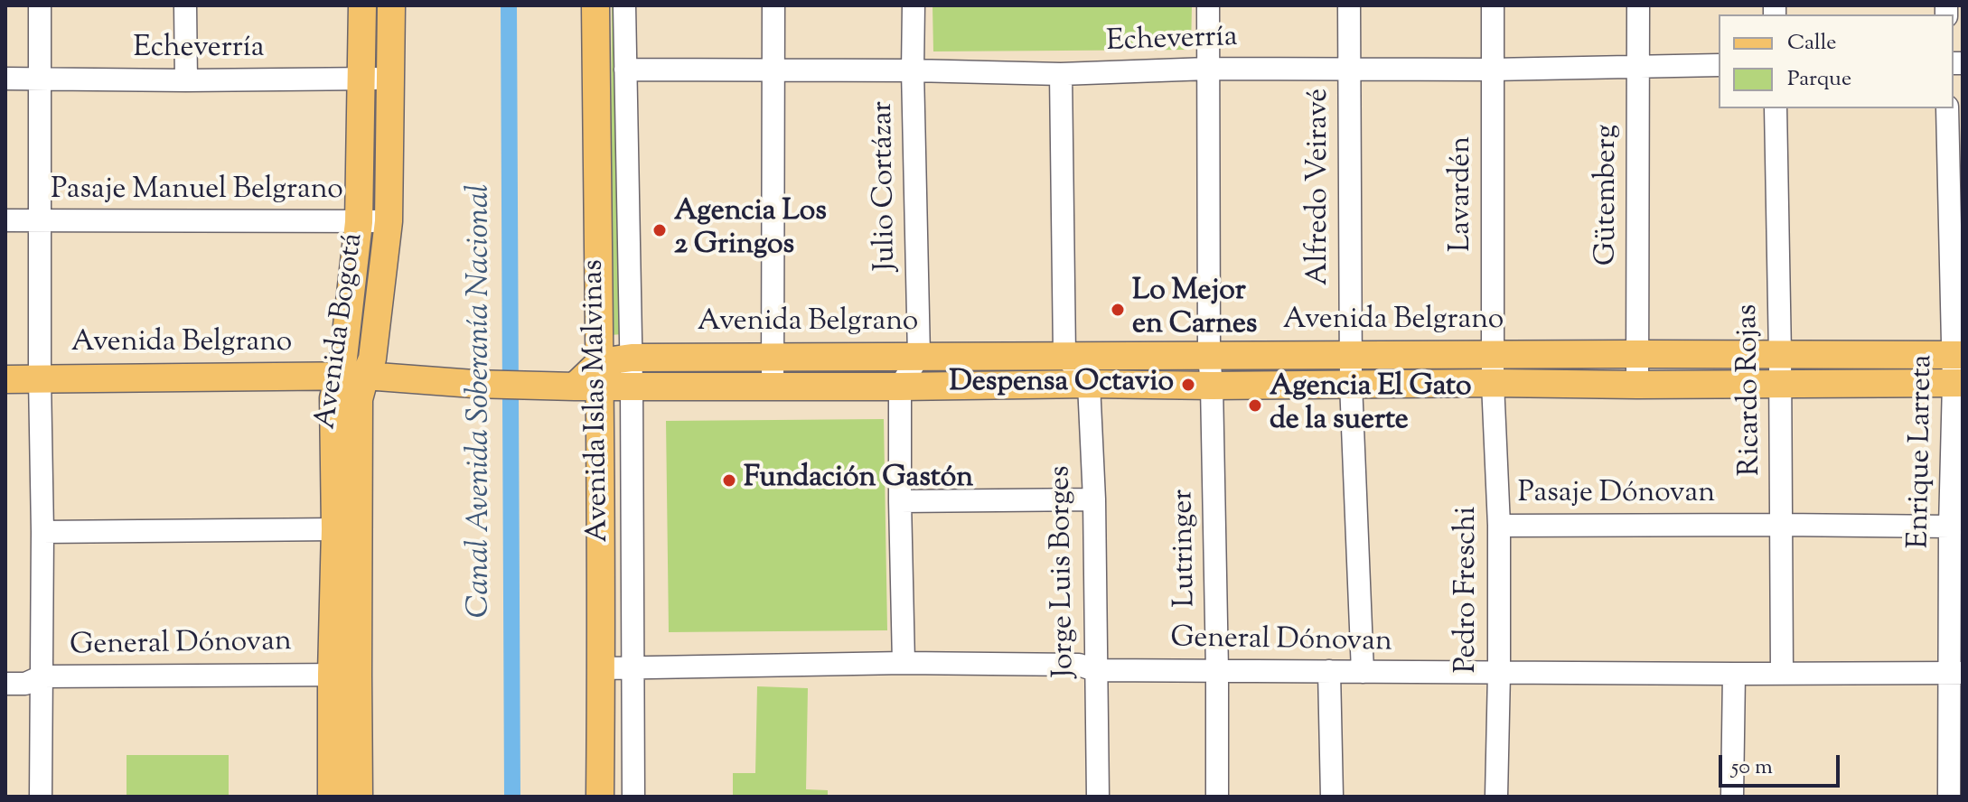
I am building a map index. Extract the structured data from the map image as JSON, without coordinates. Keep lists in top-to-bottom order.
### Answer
{
  "streets": {
    "main road": ["Avenida Belgrano", "Avenida Bogotá", "Avenida Islas Malvinas"],
    "street": [
      "Echeverría",
      "Julio Cortázar",
      "Alfredo Veiravé",
      "Pasaje Manuel Belgrano",
      "Lavardén",
      "Gütemberg",
      "Ricardo Rojas",
      "Enrique Larreta",
      "Pasaje Dónovan",
      "Lutringer",
      "Jorge Luis Borges",
      "Pedro Freschi",
      "General Dónovan"
    ]
  },
  "crossings": [
    ["Echeverría", "Julio Cortázar"],
    ["Echeverría", "Alfredo Veiravé"],
    ["Echeverría", "Lavardén"],
    ["Echeverría", "Gütemberg"],
    ["Echeverría", "Avenida Bogotá"],
    ["Echeverría", "Avenida Islas Malvinas"],
    ["Julio Cortázar", "Avenida Belgrano"],
    ["Alfredo Veiravé", "Avenida Belgrano"],
    ["Alfredo Veiravé", "General Dónovan"],
    ["Pasaje Manuel Belgrano", "Avenida Bogotá"],
    ["Lavardén", "Avenida Belgrano"],
    ["Lavardén", "Pedro Freschi"],
    ["Gütemberg", "Avenida Belgrano"],
    ["Avenida Belgrano", "Avenida Bogotá"],
    ["Avenida Belgrano", "Ricardo Rojas"],
    ["Avenida Belgrano", "Avenida Islas Malvinas"],
    ["Avenida Belgrano", "Enrique Larreta"],
    ["Avenida Belgrano", "Lutringer"],
    ["Avenida Belgrano", "Jorge Luis Borges"],
    ["Avenida Belgrano", "Pedro Freschi"],
    ["Avenida Bogotá", "General Dónovan"],
    ["Ricardo Rojas", "Pasaje Dónovan"],
    ["Ricardo Rojas", "General Dónovan"],
    ["Avenida Islas Malvinas", "General Dónovan"],
    ["Enrique Larreta", "Pasaje Dónovan"],
    ["Enrique Larreta", "General Dónovan"],
    ["Pasaje Dónovan", "Pedro Freschi"],
    ["Lutringer", "General Dónovan"],
    ["Jorge Luis Borges", "General Dónovan"],
    ["Pedro Freschi", "General Dónovan"]
  ],
  "water": ["Canal Avenida Soberanía Nacional"],
  "places": [
    "Agencia Los 2 Gringos",
    "Lo Mejor en Carnes",
    "Despensa Octavio",
    "Agencia El Gato de la suerte",
    "Fundación Gastón"
  ],
  "legend": ["Calle", "Parque"],
  "scale_bar": "50 m"
}
